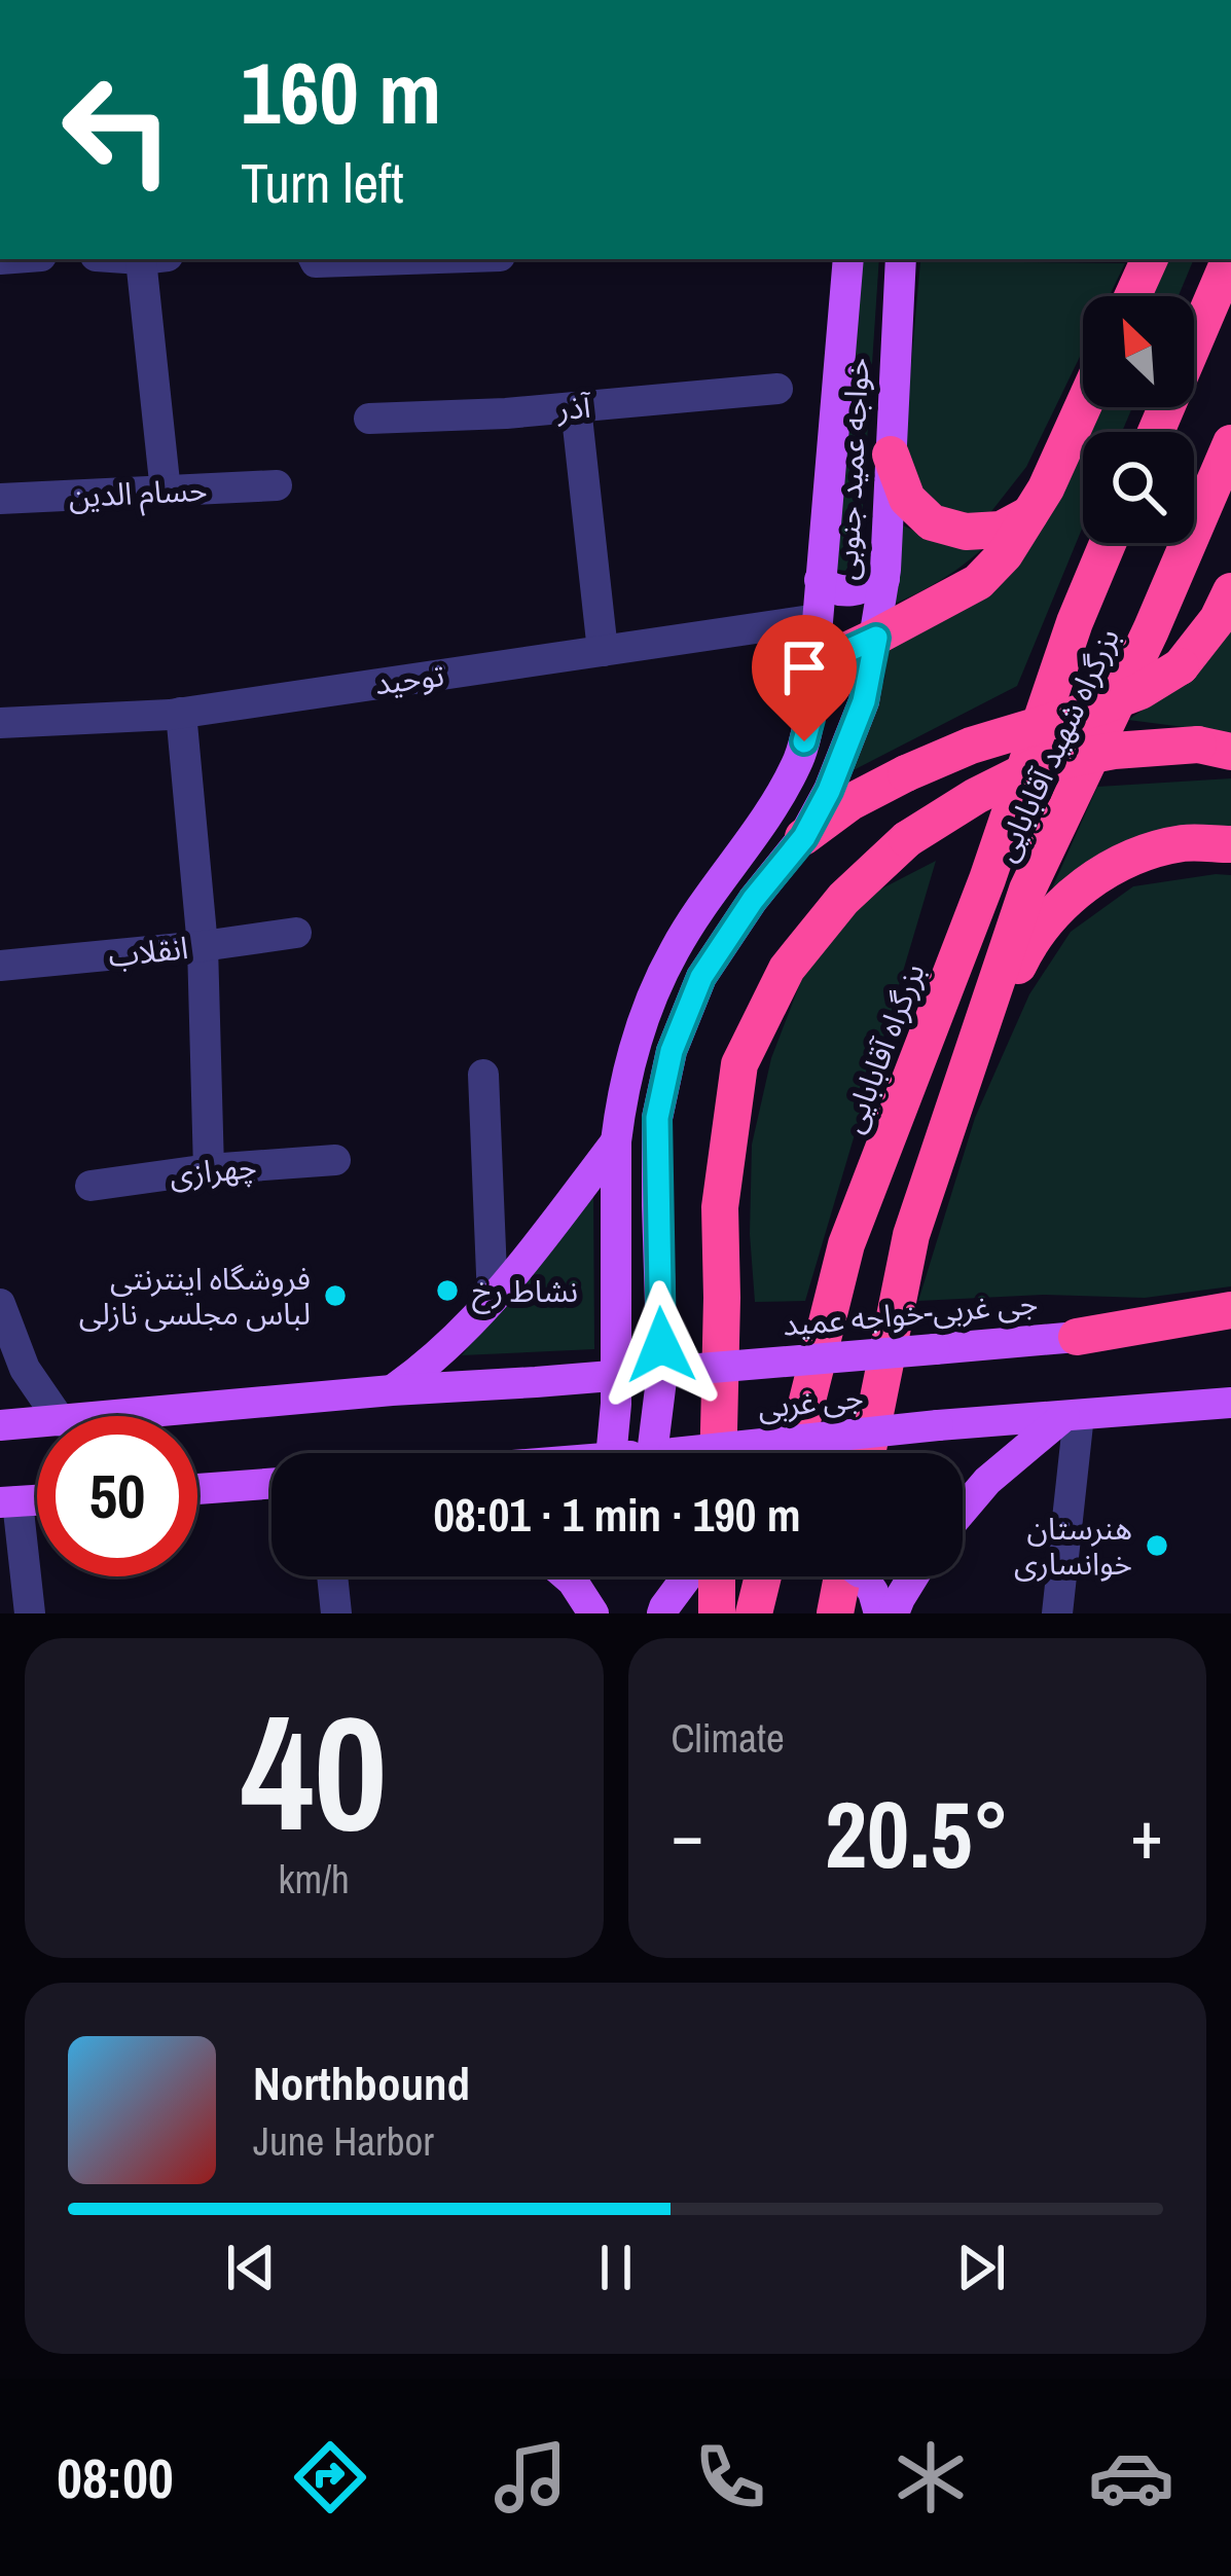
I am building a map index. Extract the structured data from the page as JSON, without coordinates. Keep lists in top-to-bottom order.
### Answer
{
  "streets": {
    "highway": ["بزرگراه شهید آقابابایی", "بزرگراه آقابابایی"],
    "main road": ["خواجه عمید جنوبی", "جی غربی-خواجه عمید", "جی غربی"],
    "street": [
      "آذر",
      "حسام الدین",
      "توحید",
      "انقلاب",
      "چهرازی"
    ]
  },
  "crossings": [
    ["خواجه عمید جنوبی", "توحید"],
    ["خواجه عمید جنوبی", "جی غربی-خواجه عمید"],
    ["خواجه عمید جنوبی", "جی غربی"],
    ["بزرگراه شهید آقابابایی", "بزرگراه آقابابایی"]
  ],
  "places": ["نشاط رخ", "فروشگاه اینترنتی لباس مجلسی نازلی", "هنرستان خوانساری"],
  "north": "top left",
  "page": {
    "turn": ["160 m", "Turn left"],
    "limit": "50",
    "trip": "08:01 · 1 min · 190 m",
    "tile": [
      ["40", "km/h"],
      "Climate"
    ],
    "heat": ["−", "20.5°", "+"],
    "song": ["Northbound", "June Harbor"],
    "tabs": "08:00"
  }
}
